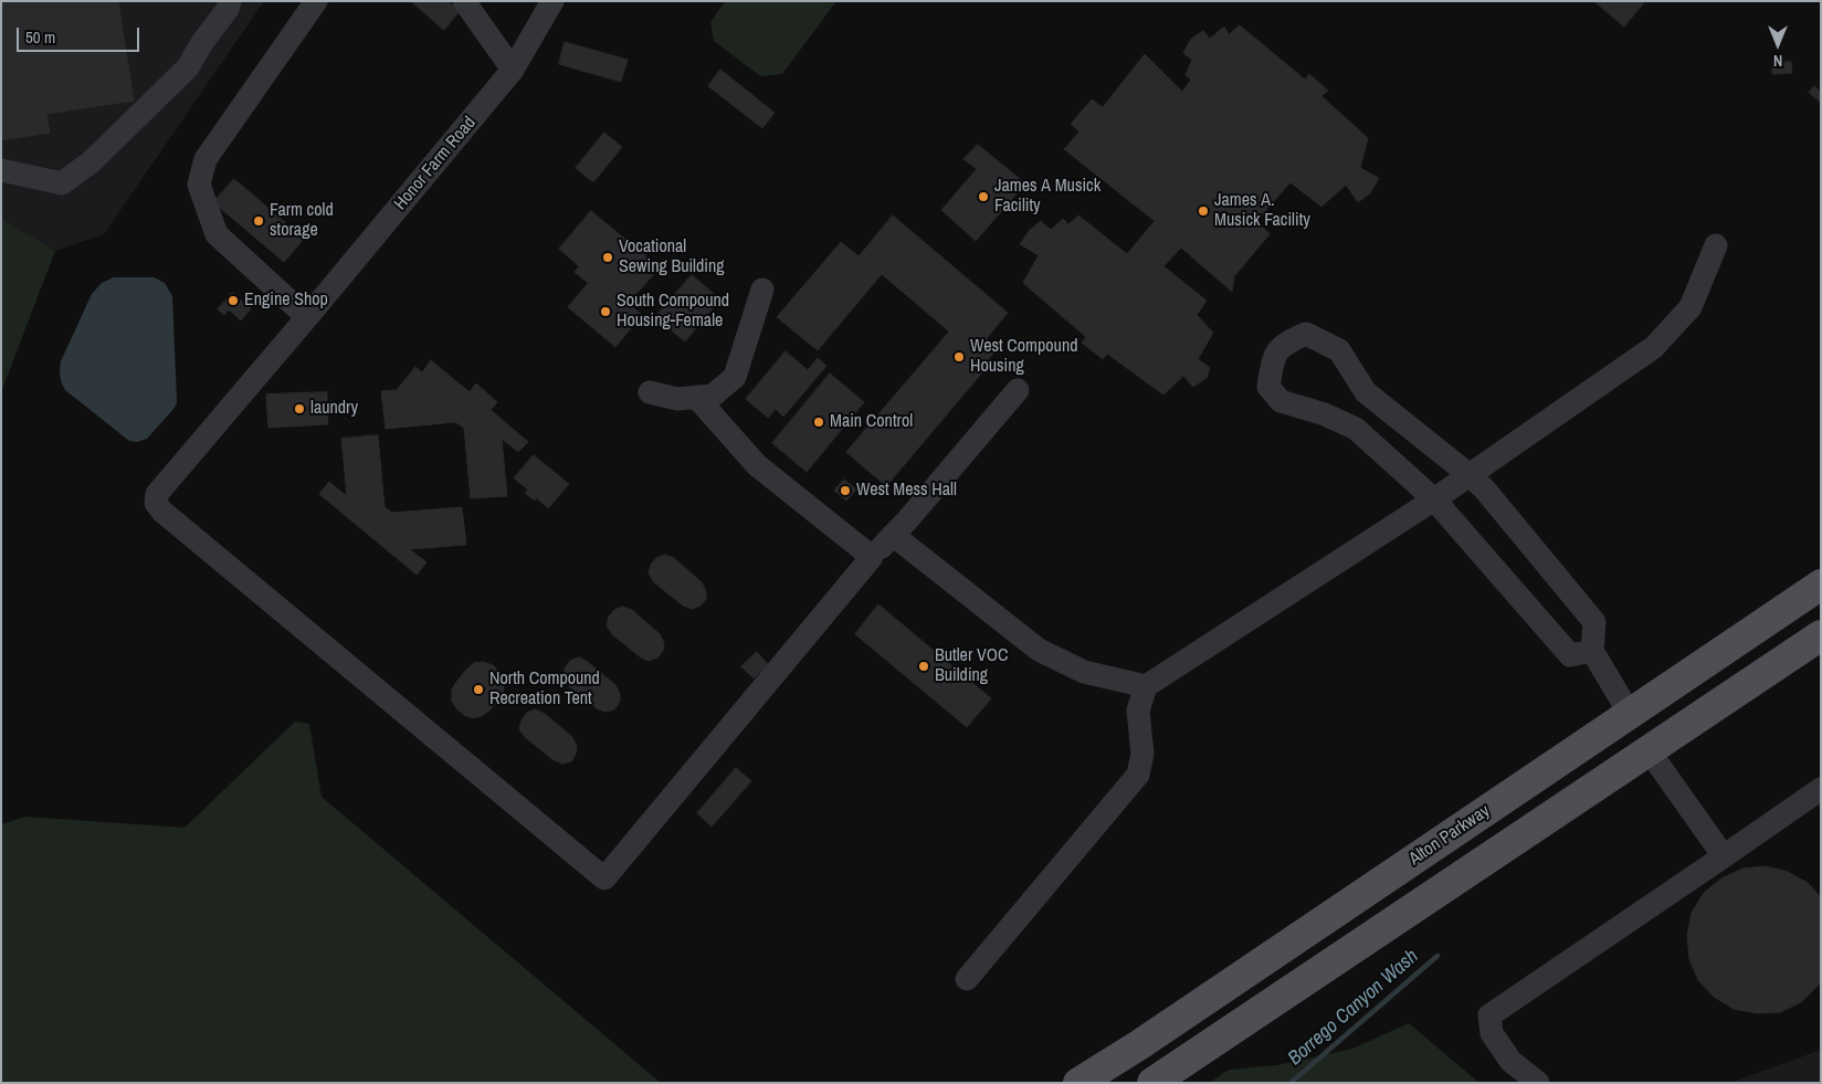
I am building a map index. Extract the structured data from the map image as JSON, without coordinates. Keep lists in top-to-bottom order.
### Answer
{
  "streets": {
    "main road": ["Alton Parkway"],
    "street": ["Honor Farm Road"]
  },
  "water": ["Borrego Canyon Wash"],
  "places": [
    "James A Musick Facility",
    "James A. Musick Facility",
    "Farm cold storage",
    "Vocational Sewing Building",
    "Engine Shop",
    "South Compound Housing-Female",
    "West Compound Housing",
    "laundry",
    "Main Control",
    "West Mess Hall",
    "Butler VOC Building",
    "North Compound Recreation Tent"
  ],
  "scale_bar": "50 m",
  "north": "bottom"
}
